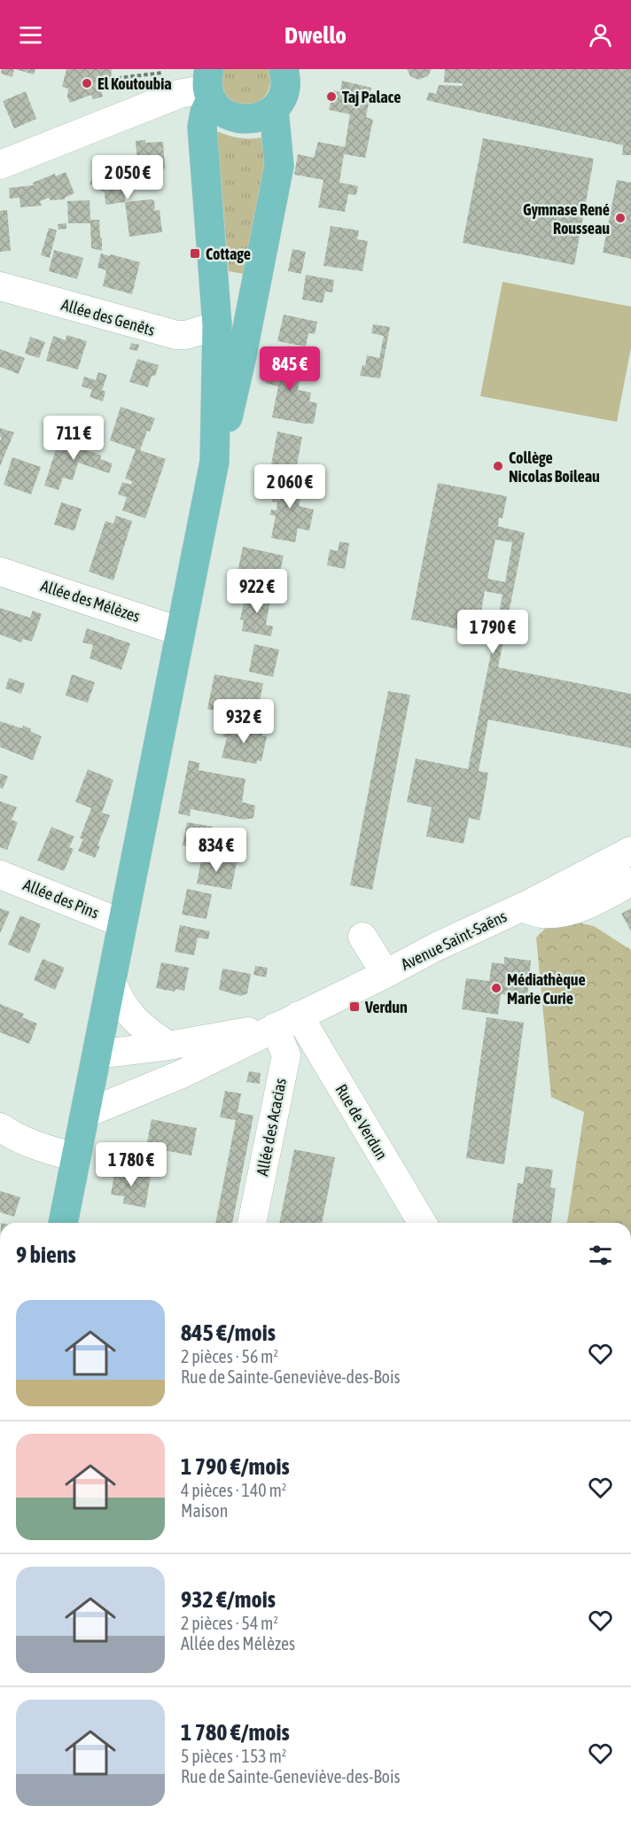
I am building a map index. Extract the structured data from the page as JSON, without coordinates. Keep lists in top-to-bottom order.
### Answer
{
  "streets": {
    "street": [
      "Allée des Genêts",
      "Allée des Mélèzes",
      "Allée des Pins",
      "Avenue Saint-Saëns",
      "Rue de Verdun",
      "Allée des Acacias"
    ]
  },
  "crossings": [
    ["Avenue Saint-Saëns", "Rue de Verdun"],
    ["Avenue Saint-Saëns", "Allée des Acacias"],
    ["Rue de Verdun", "Allée des Acacias"]
  ],
  "places": {
    "other": [
      "El Koutoubia",
      "Taj Palace",
      "Gymnase René Rousseau",
      "Collège Nicolas Boileau",
      "Médiathèque Marie Curie"
    ],
    "transit": ["Cottage", "Verdun"]
  },
  "page": {
    "header": "Dwello",
    "price": [
      "2 050 €",
      "845 €",
      "711 €",
      "2 060 €",
      "922 €",
      "1 790 €",
      "932 €",
      "834 €",
      "1 780 €"
    ],
    "heading": "9 biens",
    "list": [
      {
        "name": "845 €/mois",
        "note": "2 pièces · 56 m² · Rue de Sainte-Geneviève-des-Bois"
      },
      {
        "name": "1 790 €/mois",
        "note": "4 pièces · 140 m² · Maison"
      },
      {
        "name": "932 €/mois",
        "note": "2 pièces · 54 m² · Allée des Mélèzes"
      },
      {
        "name": "1 780 €/mois",
        "note": "5 pièces · 153 m² · Rue de Sainte-Geneviève-des-Bois"
      }
    ]
  }
}
